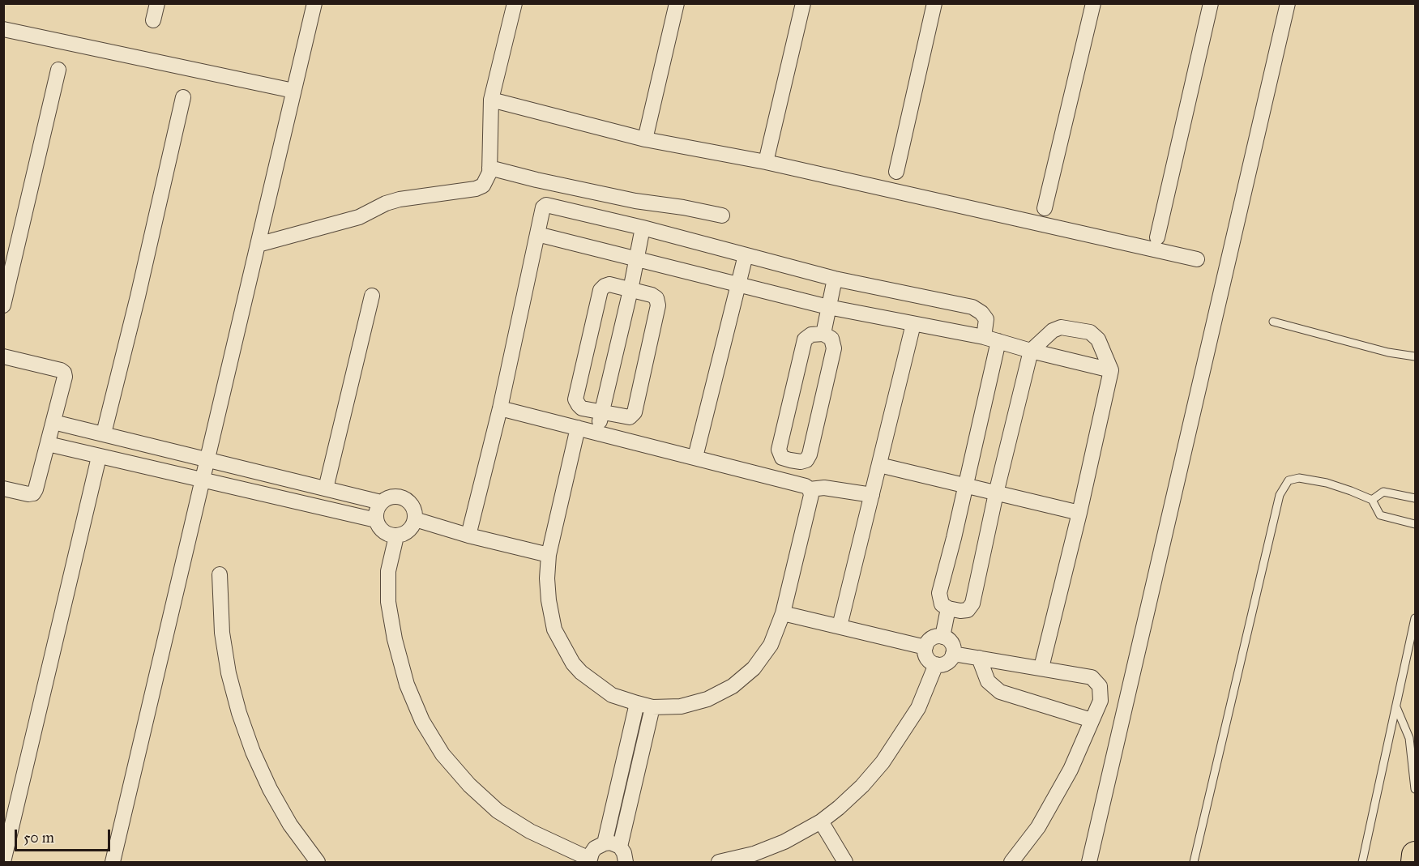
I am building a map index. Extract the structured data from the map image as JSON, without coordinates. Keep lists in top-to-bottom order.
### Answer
{
  "scale_bar": "50 m"
}
